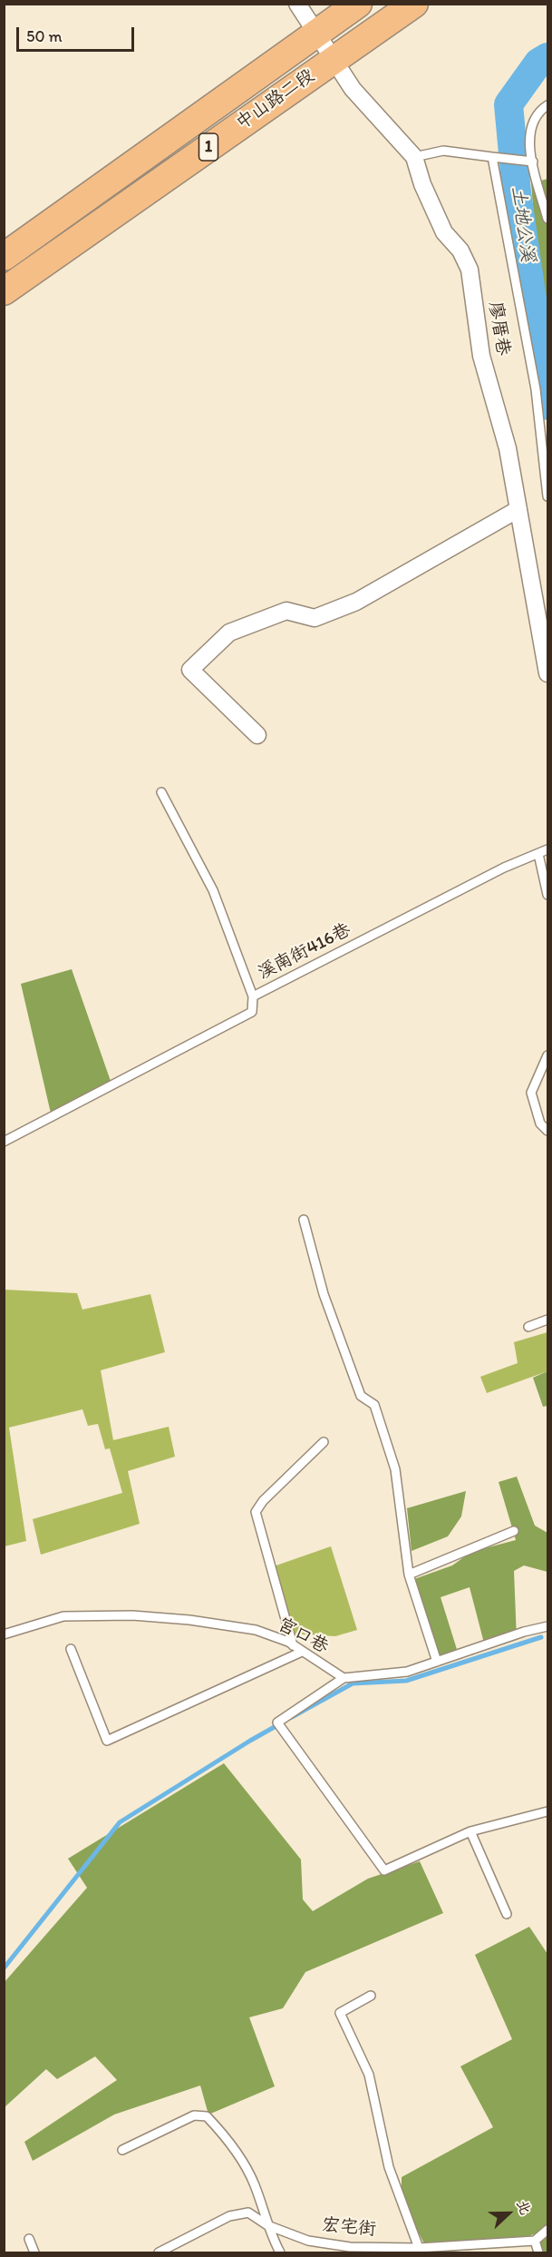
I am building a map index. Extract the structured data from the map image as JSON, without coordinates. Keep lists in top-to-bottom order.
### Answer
{
  "streets": {
    "main road": ["中山路二段", "1"],
    "street": ["廖厝巷"],
    "lane": ["溪南街416巷", "宮口巷", "宏宅街"]
  },
  "crossings": [
    ["中山路二段", "廖厝巷"]
  ],
  "water": ["土地公溪"],
  "scale_bar": "50 m",
  "north": "right"
}
